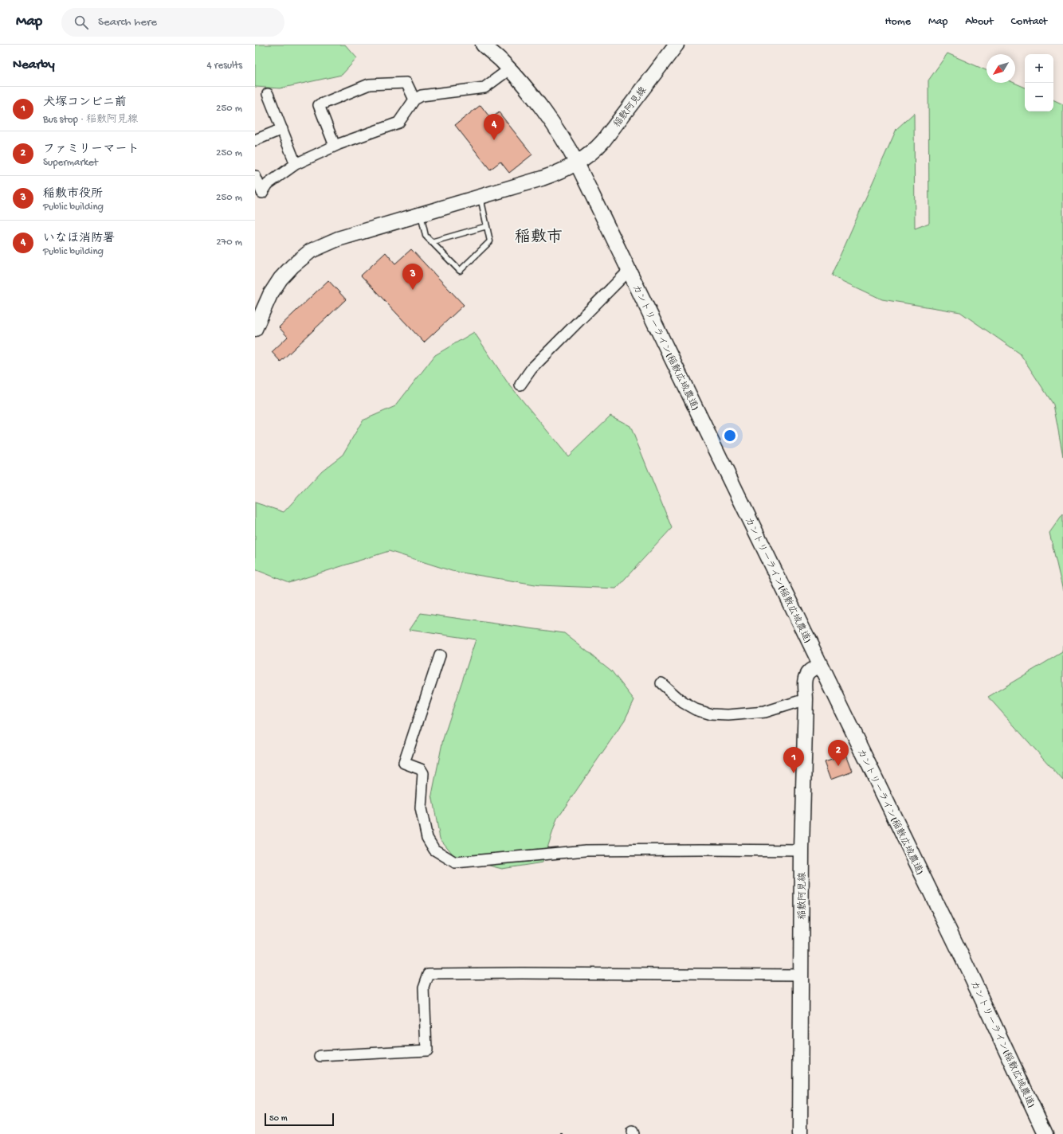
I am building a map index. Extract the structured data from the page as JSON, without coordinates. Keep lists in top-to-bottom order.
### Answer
{
  "streets": {
    "main road": ["稲敷阿見線", "カントリーライン(稲敷広域農道)"]
  },
  "crossings": [
    ["稲敷阿見線", "カントリーライン(稲敷広域農道)"]
  ],
  "districts": ["稲敷市"],
  "scale_bar": "50 m",
  "north": "bottom left",
  "page": {
    "header": "Map",
    "search": "Search here",
    "nav": [
      "Home",
      "Map",
      "About",
      "Contact"
    ],
    "heading": ["Nearby", "4 results"],
    "map_buttons": ["+", "−"],
    "list": [
      {
        "mark": "1",
        "name": "犬塚コンビニ前",
        "note": "Bus stop · 稲敷阿見線",
        "value": "250 m"
      },
      {
        "mark": "2",
        "name": "ファミリーマート",
        "note": "Supermarket",
        "value": "250 m"
      },
      {
        "mark": "3",
        "name": "稲敷市役所",
        "note": "Public building",
        "value": "250 m"
      },
      {
        "mark": "4",
        "name": "いなほ消防署",
        "note": "Public building",
        "value": "270 m"
      }
    ],
    "pins": [
      "4",
      "3",
      "2",
      "1"
    ],
    "scale": "50 m"
  }
}
